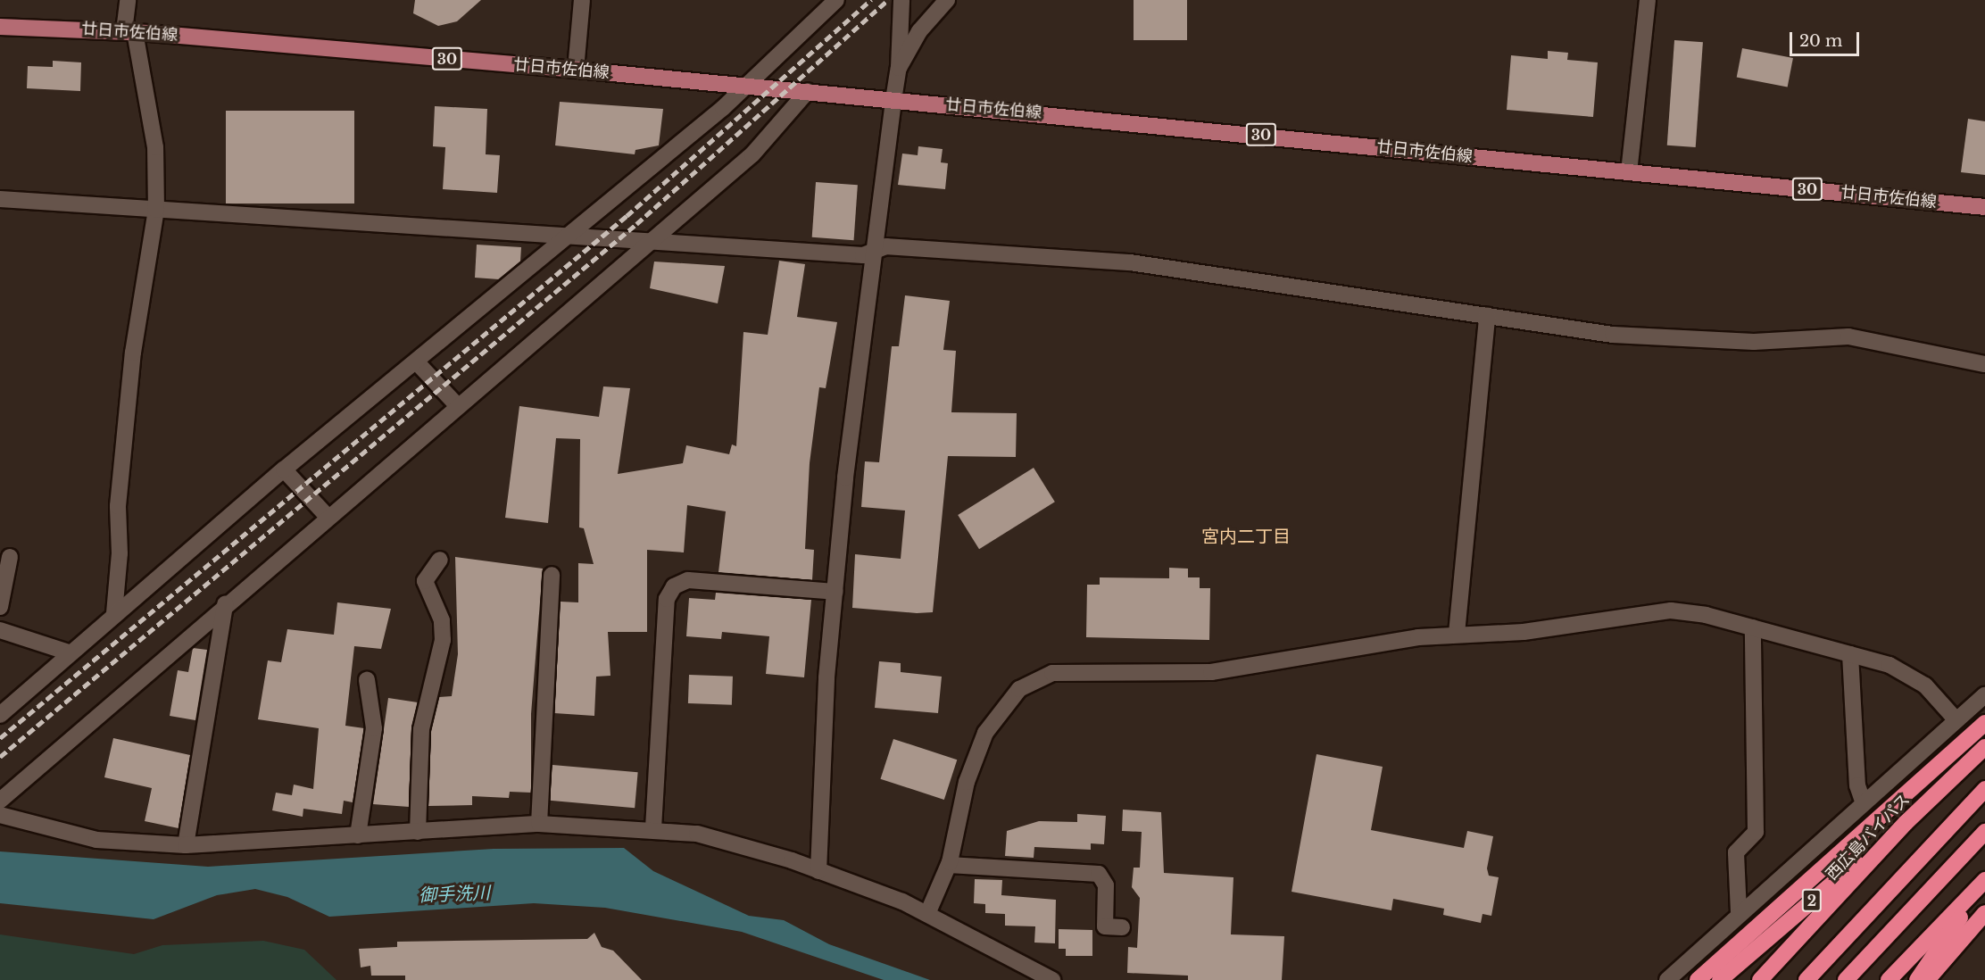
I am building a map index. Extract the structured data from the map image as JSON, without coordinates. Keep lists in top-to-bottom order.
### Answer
{
  "streets": {
    "highway": ["西広島バイパス", "2"],
    "main road": ["廿日市佐伯線", "30"]
  },
  "crossings": [
    ["西広島バイパス", "2"]
  ],
  "districts": ["宮内二丁目"],
  "water": ["御手洗川"],
  "scale_bar": "20 m"
}
